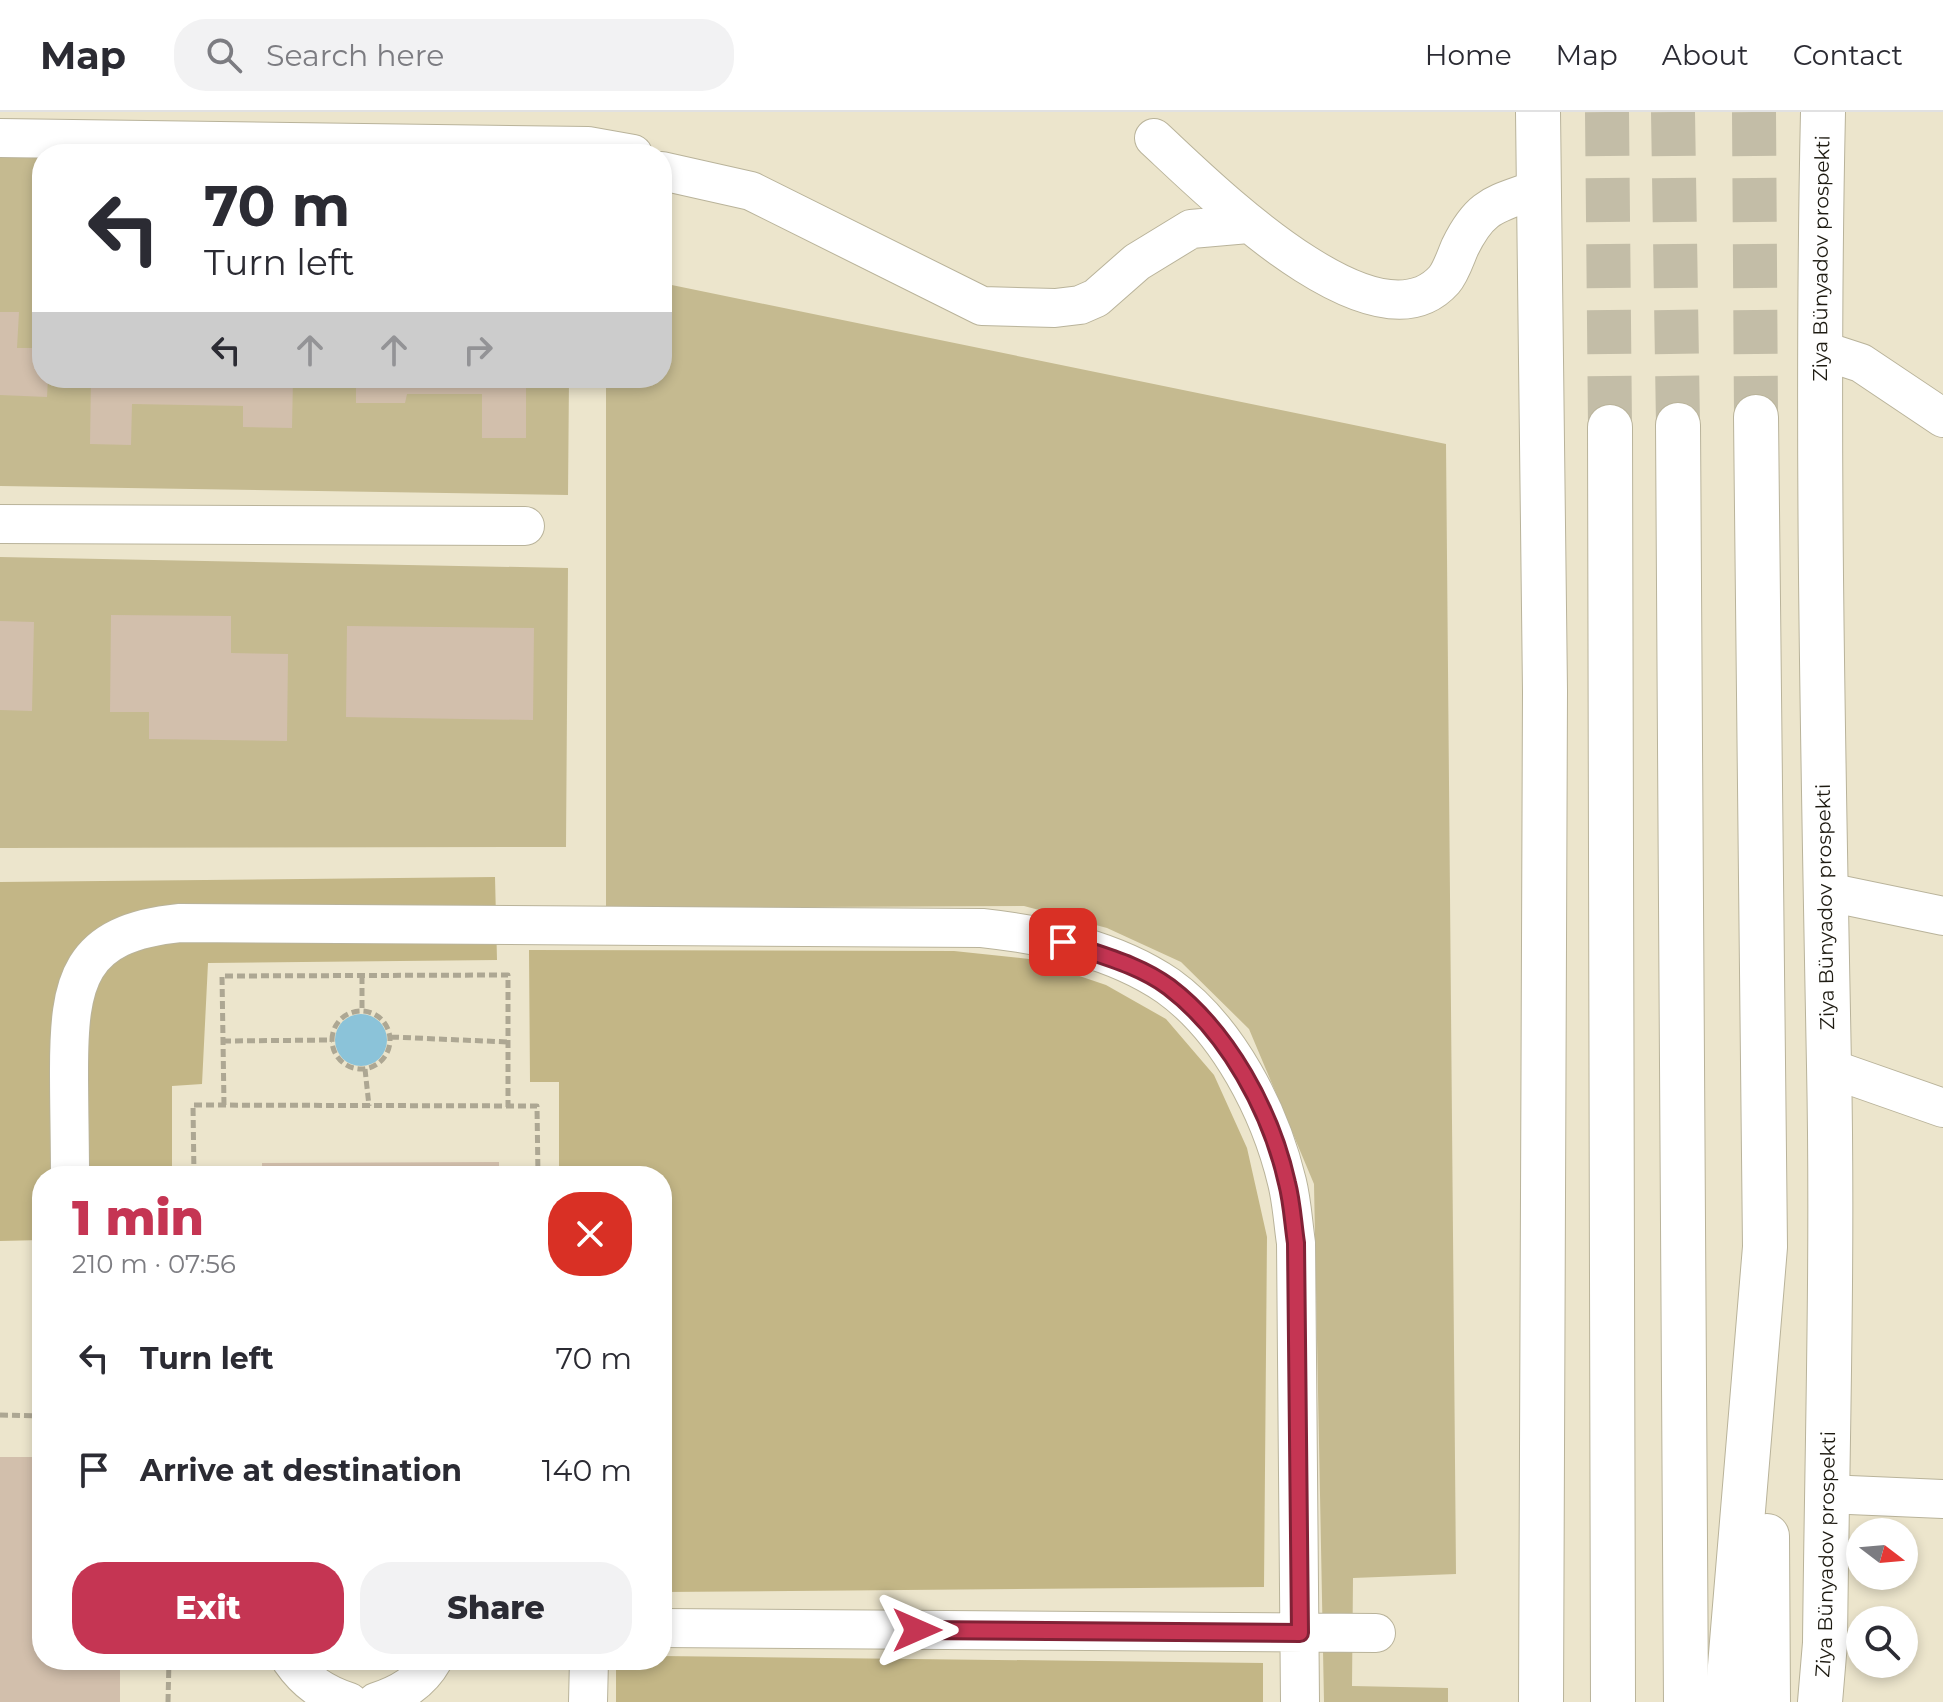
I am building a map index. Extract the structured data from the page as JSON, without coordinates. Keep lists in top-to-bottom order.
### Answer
{
  "streets": {
    "main road": ["Ziya Bünyadov prospekti"]
  },
  "north": "right",
  "page": {
    "header": "Map",
    "search": "Search here",
    "nav": [
      "Home",
      "Map",
      "About",
      "Contact"
    ],
    "turn": ["70 m", "Turn left"],
    "heading": ["1 min", "210 m · 07:56"],
    "list": [
      {
        "name": "Turn left",
        "value": "70 m"
      },
      {
        "name": "Arrive at destination",
        "value": "140 m"
      }
    ],
    "buttons": ["Exit", "Share"]
  }
}
